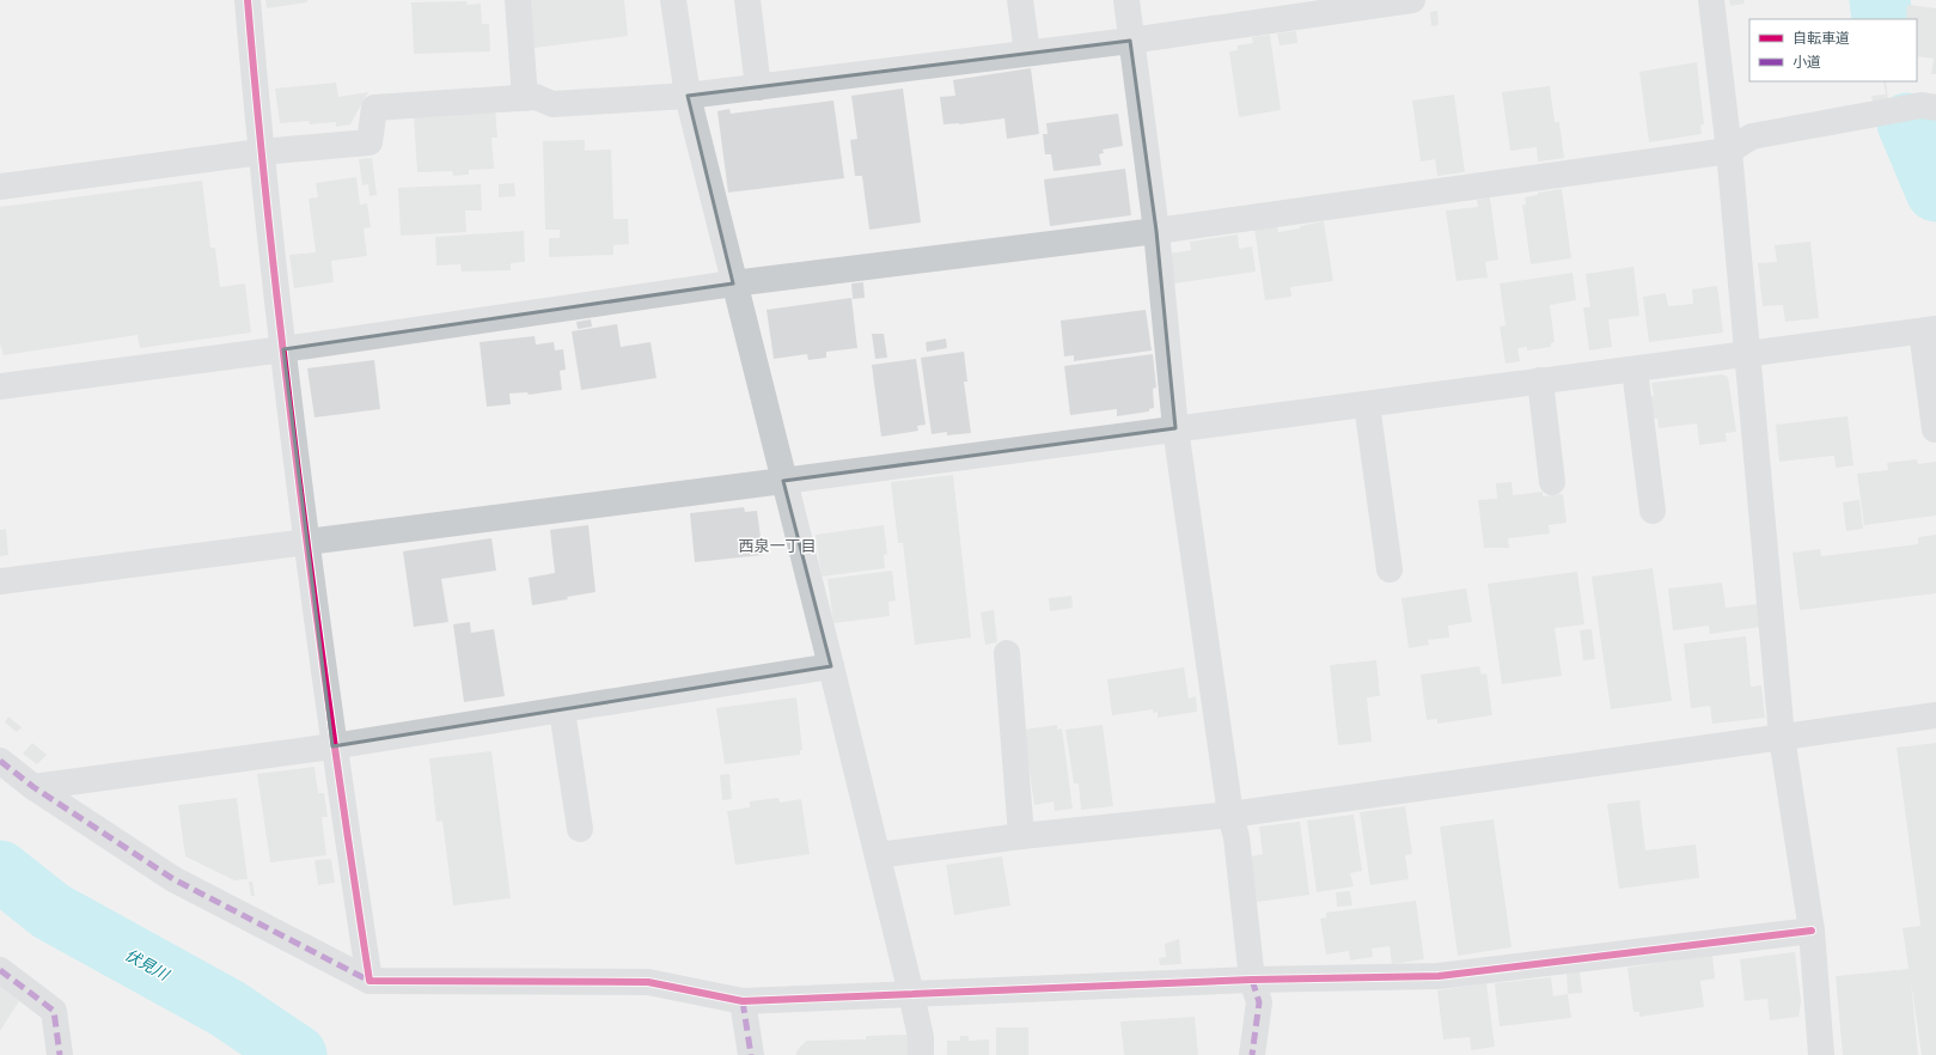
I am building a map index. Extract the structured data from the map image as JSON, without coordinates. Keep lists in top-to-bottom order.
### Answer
{
  "districts": ["西泉一丁目"],
  "water": ["伏見川"],
  "legend": ["自転車道", "小道"]
}
